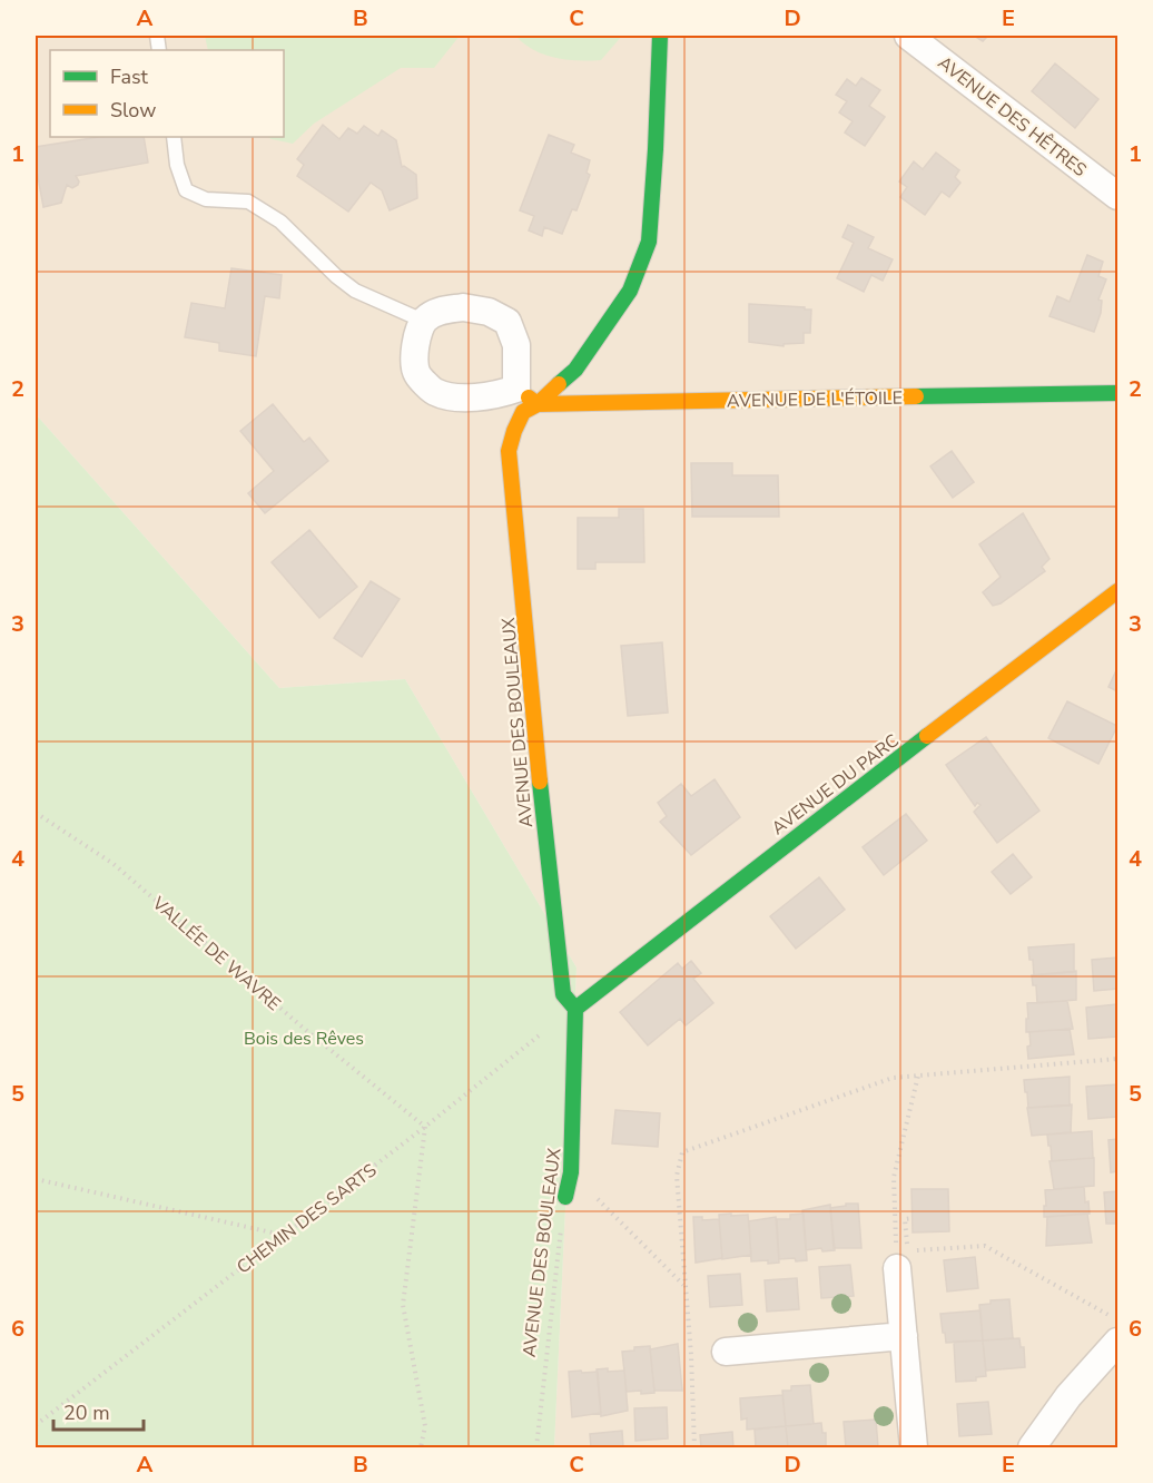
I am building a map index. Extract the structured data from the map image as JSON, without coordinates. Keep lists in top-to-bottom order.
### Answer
{
  "streets": {
    "street": [
      "AVENUE DES HÊTRES",
      "AVENUE DE L'ÉTOILE",
      "AVENUE DES BOULEAUX",
      "AVENUE DU PARC"
    ],
    "path": ["VALLÉE DE WAVRE", "CHEMIN DES SARTS"]
  },
  "crossings": [
    ["AVENUE DE L'ÉTOILE", "AVENUE DES BOULEAUX"],
    ["AVENUE DES BOULEAUX", "AVENUE DU PARC"],
    ["AVENUE DES BOULEAUX", "CHEMIN DES SARTS"],
    ["AVENUE DU PARC", "CHEMIN DES SARTS"],
    ["VALLÉE DE WAVRE", "CHEMIN DES SARTS"]
  ],
  "parks": ["Bois des Rêves"],
  "legend": ["Fast", "Slow"],
  "scale_bar": "20 m",
  "grid": {
    "columns": [
      "A",
      "B",
      "C",
      "D",
      "E"
    ],
    "rows": [
      "1",
      "2",
      "3",
      "4",
      "5",
      "6"
    ]
  }
}
